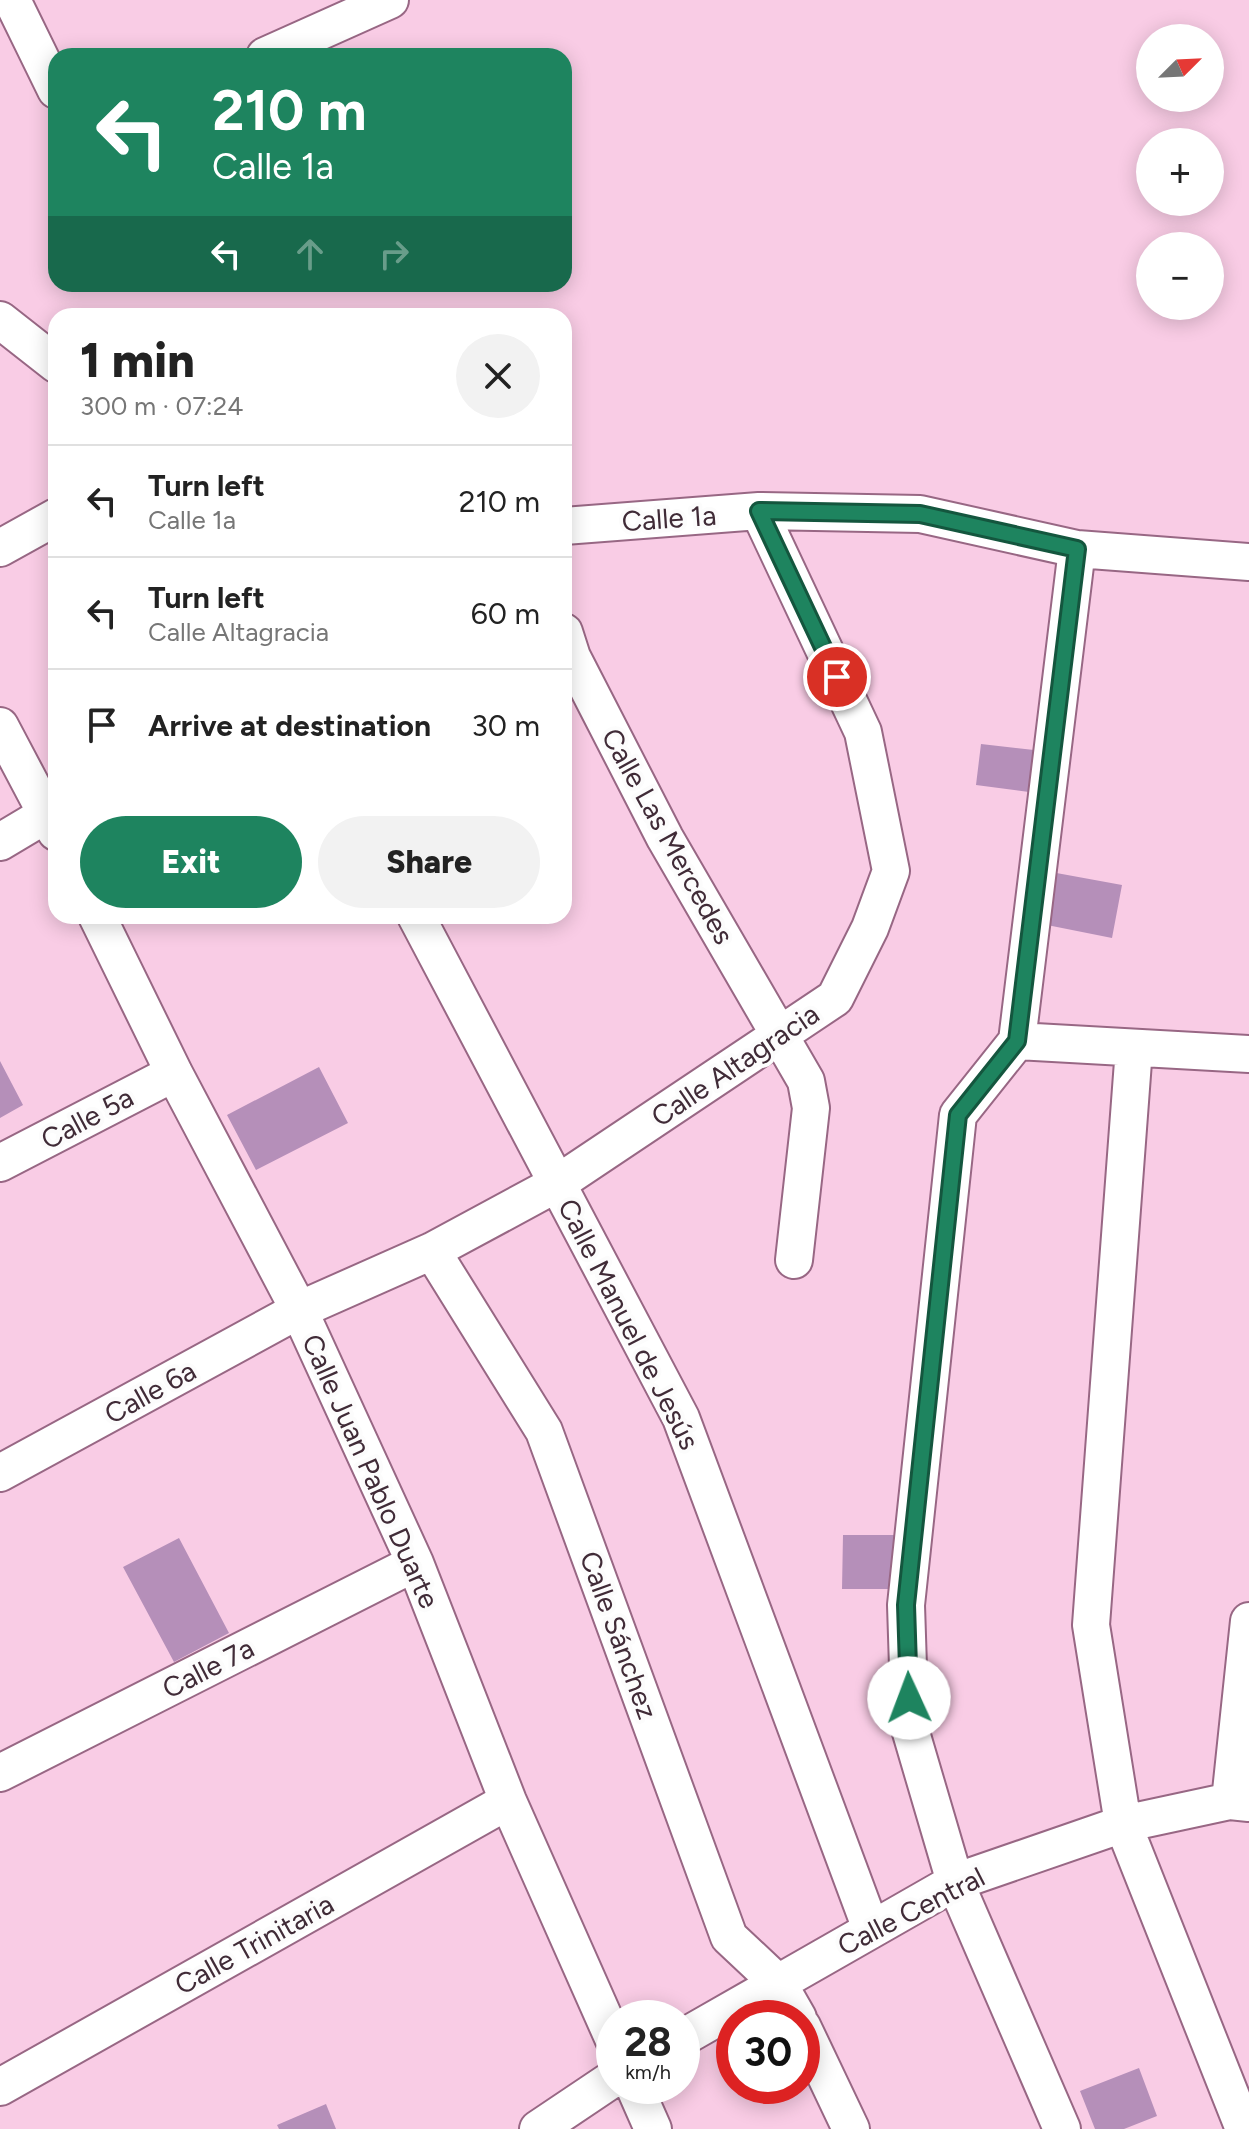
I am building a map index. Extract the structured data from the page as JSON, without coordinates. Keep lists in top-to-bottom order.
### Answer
{
  "streets": {
    "street": [
      "Calle 1a",
      "Calle Las Mercedes",
      "Calle Altagracia",
      "Calle 5a",
      "Calle Manuel de Jesús",
      "Calle 6a",
      "Calle Juan Pablo Duarte",
      "Calle Sánchez",
      "Calle 7a",
      "Calle Central",
      "Calle Trinitaria"
    ]
  },
  "crossings": [
    ["Calle 1a", "Calle Altagracia"],
    ["Calle Las Mercedes", "Calle Altagracia"],
    ["Calle Altagracia", "Calle Manuel de Jesús"],
    ["Calle Altagracia", "Calle 6a"],
    ["Calle Altagracia", "Calle Juan Pablo Duarte"],
    ["Calle Altagracia", "Calle Sánchez"],
    ["Calle 5a", "Calle Juan Pablo Duarte"],
    ["Calle Manuel de Jesús", "Calle Central"],
    ["Calle 6a", "Calle Juan Pablo Duarte"],
    ["Calle Juan Pablo Duarte", "Calle 7a"],
    ["Calle Juan Pablo Duarte", "Calle Trinitaria"],
    ["Calle Sánchez", "Calle Central"]
  ],
  "north": "top right",
  "page": {
    "map_buttons": ["+", "−"],
    "turn": ["210 m", "Calle 1a"],
    "heading": ["1 min", "300 m · 07:24"],
    "list": [
      {
        "name": "Turn left",
        "note": "Calle 1a",
        "value": "210 m"
      },
      {
        "name": "Turn left",
        "note": "Calle Altagracia",
        "value": "60 m"
      },
      {
        "name": "Arrive at destination",
        "value": "30 m"
      }
    ],
    "buttons": ["Exit", "Share"],
    "speed": "28 km/h",
    "limit": "30"
  }
}
